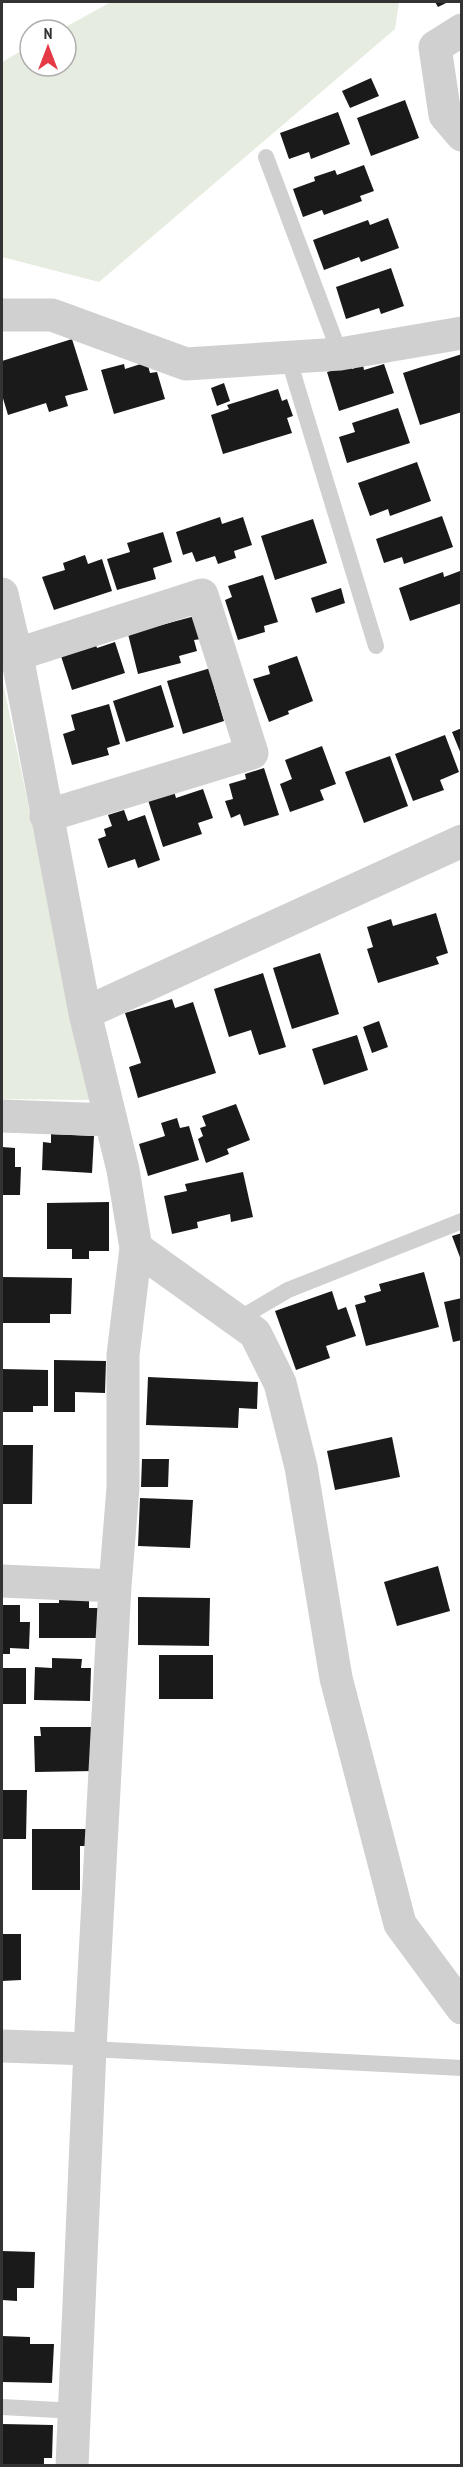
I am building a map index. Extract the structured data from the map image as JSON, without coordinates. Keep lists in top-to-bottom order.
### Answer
{
  "north": "top"
}
